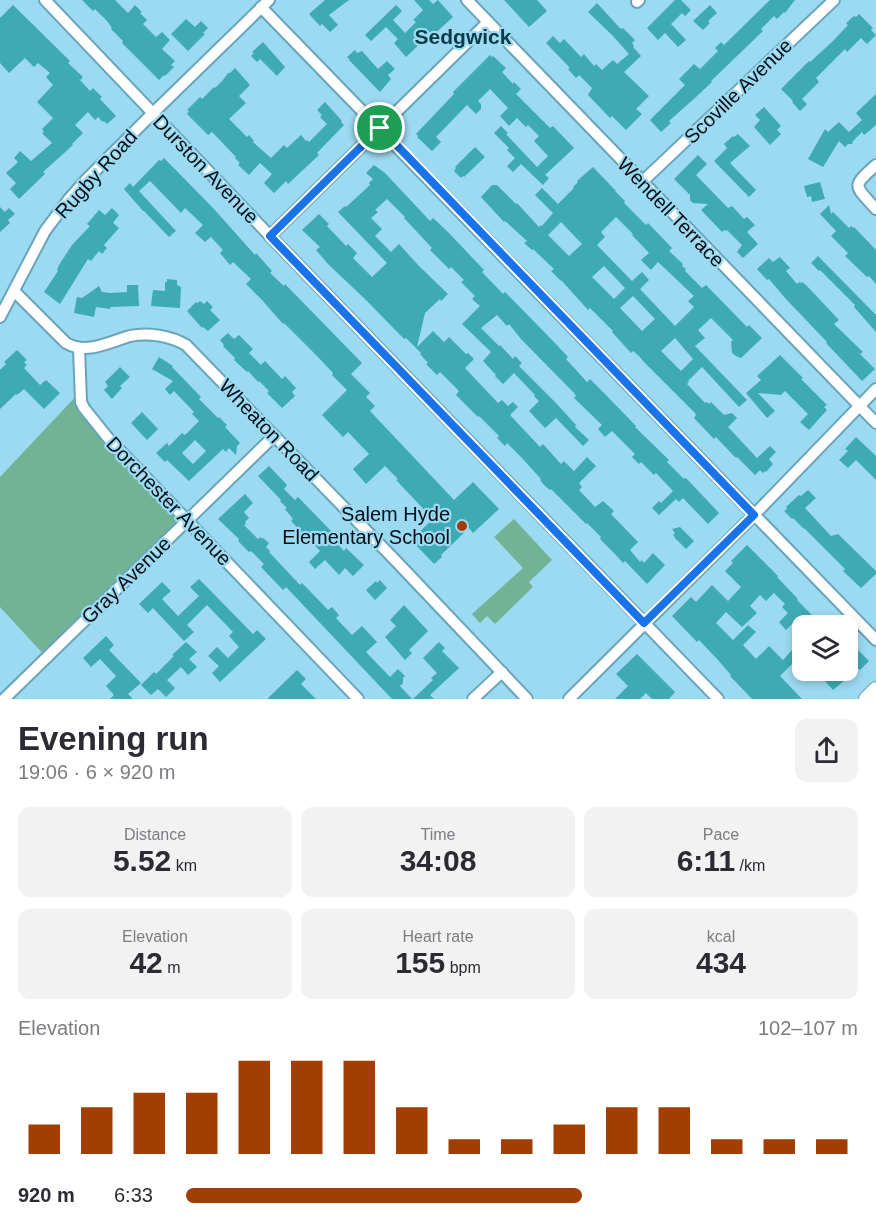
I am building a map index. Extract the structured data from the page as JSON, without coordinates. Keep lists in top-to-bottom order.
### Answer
{
  "streets": {
    "street": [
      "Scoville Avenue",
      "Durston Avenue",
      "Rugby Road",
      "Wendell Terrace",
      "Wheaton Road",
      "Dorchester Avenue",
      "Gray Avenue"
    ]
  },
  "crossings": [
    ["Scoville Avenue", "Wendell Terrace"],
    ["Durston Avenue", "Rugby Road"],
    ["Wheaton Road", "Dorchester Avenue"],
    ["Wheaton Road", "Gray Avenue"],
    ["Dorchester Avenue", "Gray Avenue"]
  ],
  "districts": ["Sedgwick"],
  "places": ["Salem Hyde Elementary School"],
  "page": {
    "heading": ["Evening run", "19:06 · 6 × 920 m"],
    "stats": [
      ["Distance", "5.52 km"],
      ["Time", "34:08"],
      ["Pace", "6:11 /km"],
      ["Elevation", "42 m"],
      ["Heart rate", "155 bpm"],
      ["kcal", "434"]
    ],
    "chart": ["Elevation", "102–107 m"],
    "list": [
      {
        "name": "920 m",
        "note": "6:33"
      }
    ]
  }
}
